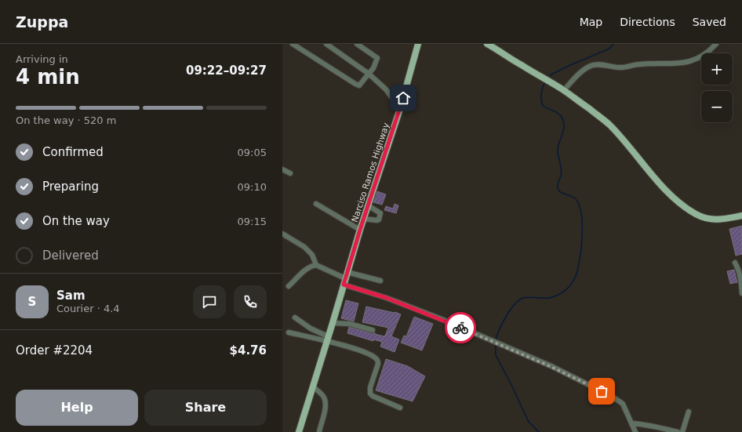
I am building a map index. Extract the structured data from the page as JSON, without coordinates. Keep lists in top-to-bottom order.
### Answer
{
  "streets": {
    "main road": ["Narciso Ramos Highway"]
  },
  "page": {
    "header": "Zuppa",
    "nav": ["Map", "Directions", "Saved"],
    "heading": ["4 min", "Arriving in", "09:22–09:27"],
    "panel": [
      "Sam",
      "Courier · 4.4",
      "Order #2204",
      "$4.76"
    ],
    "map_buttons": ["+", "−"],
    "bar": "On the way · 520 m",
    "list": [
      ["Confirmed", "09:05"],
      ["Preparing", "09:10"],
      ["On the way", "09:15"],
      "Delivered"
    ],
    "round": "S",
    "buttons": ["Help", "Share"]
  }
}
